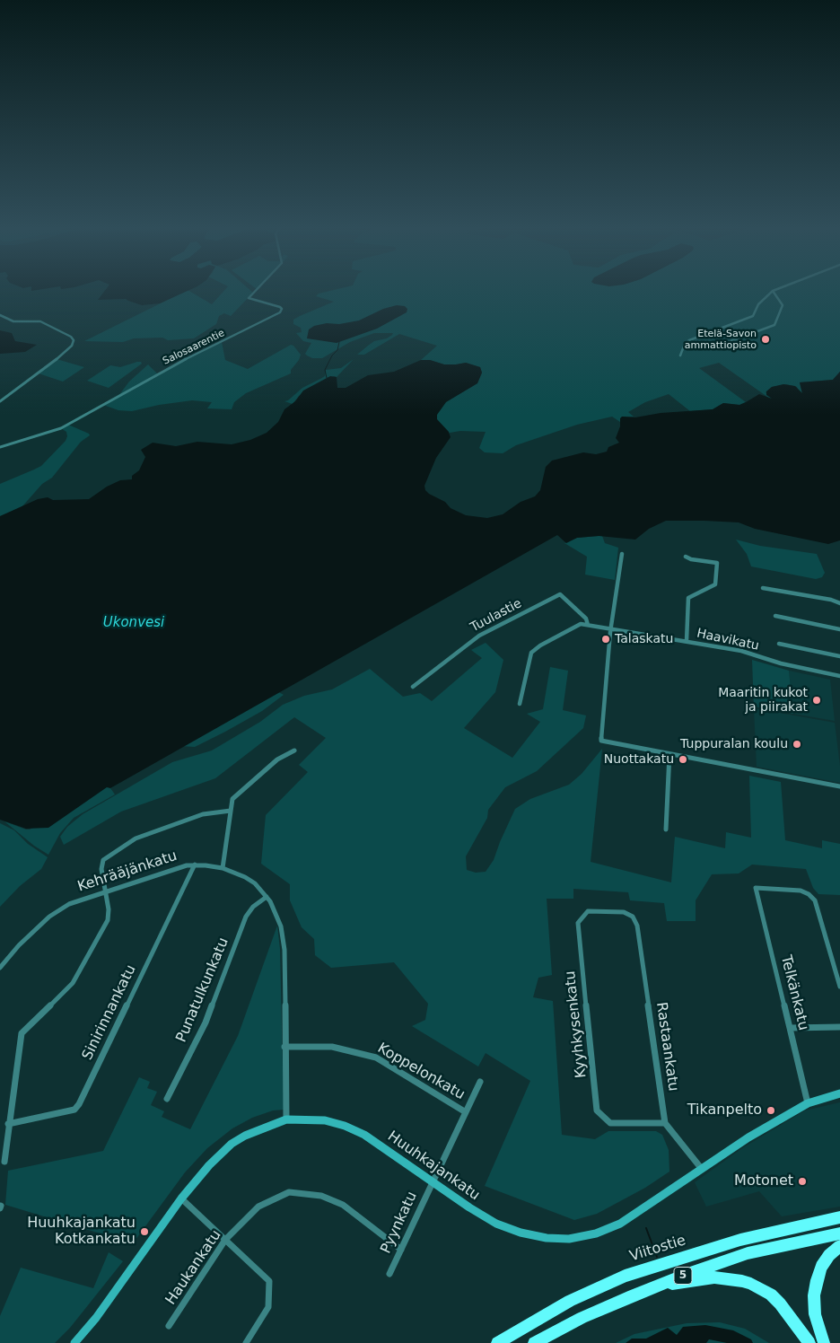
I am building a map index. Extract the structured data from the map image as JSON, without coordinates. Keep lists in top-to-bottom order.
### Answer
{
  "streets": {
    "highway": ["Viitostie", "5"],
    "street": [
      "Salosaarentie",
      "Tuulastie",
      "Haavikatu",
      "Kehrääjänkatu",
      "Punatulkunkatu",
      "Telkänkatu",
      "Sinirinnankatu",
      "Kyyhkysenkatu",
      "Rastaankatu",
      "Koppelonkatu",
      "Huuhkajankatu",
      "Pyynkatu",
      "Haukankatu"
    ]
  },
  "crossings": [
    ["Tuulastie", "Haavikatu"],
    ["Kehrääjänkatu", "Punatulkunkatu"],
    ["Kehrääjänkatu", "Sinirinnankatu"],
    ["Kehrääjänkatu", "Koppelonkatu"],
    ["Kehrääjänkatu", "Huuhkajankatu"],
    ["Telkänkatu", "Huuhkajankatu"],
    ["Kyyhkysenkatu", "Rastaankatu"],
    ["Koppelonkatu", "Pyynkatu"],
    ["Huuhkajankatu", "Pyynkatu"],
    ["Pyynkatu", "Haukankatu"]
  ],
  "water": ["Ukonvesi"],
  "places": [
    "Etelä-Savon ammattiopisto",
    "Talaskatu",
    "Maaritin kukot ja piirakat",
    "Tuppuralan koulu",
    "Nuottakatu",
    "Tikanpelto",
    "Motonet",
    "Huuhkajankatu Kotkankatu"
  ]
}
